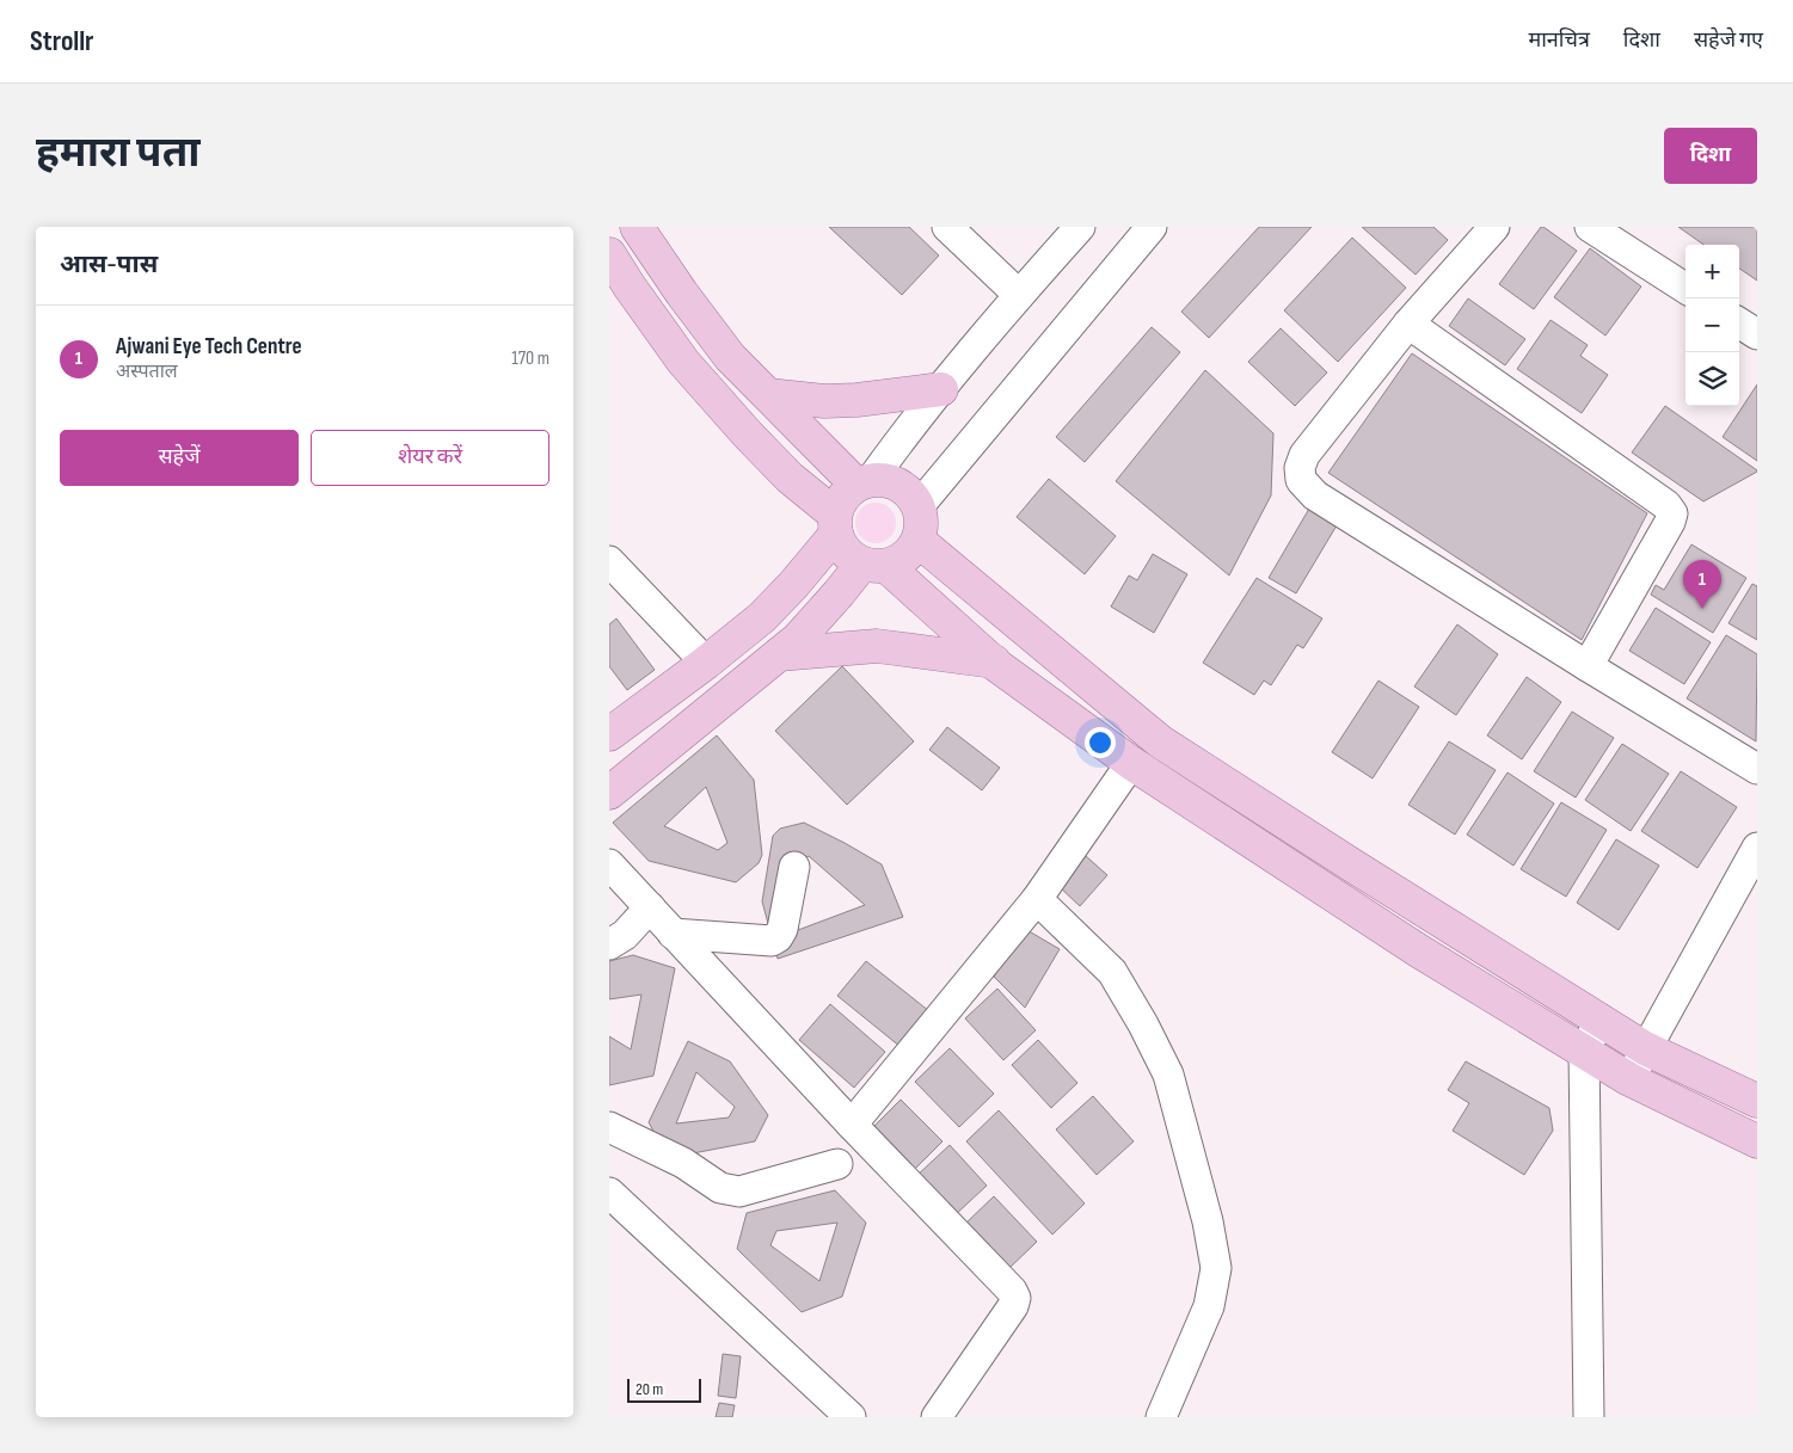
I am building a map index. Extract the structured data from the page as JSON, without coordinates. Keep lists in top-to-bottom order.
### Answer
{
  "scale_bar": "20 m",
  "page": {
    "header": "Strollr",
    "nav": ["मानचित्र", "दिशा", "सहेजे गए"],
    "title": "हमारा पता",
    "buttons": [
      "दिशा",
      ["सहेजें", "शेयर करें"]
    ],
    "heading": "आस-पास",
    "map_buttons": ["+", "−"],
    "list": [
      {
        "mark": "1",
        "name": "Ajwani Eye Tech Centre",
        "note": "अस्पताल",
        "value": "170 m"
      }
    ],
    "pins": "1",
    "scale": "20 m"
  }
}
